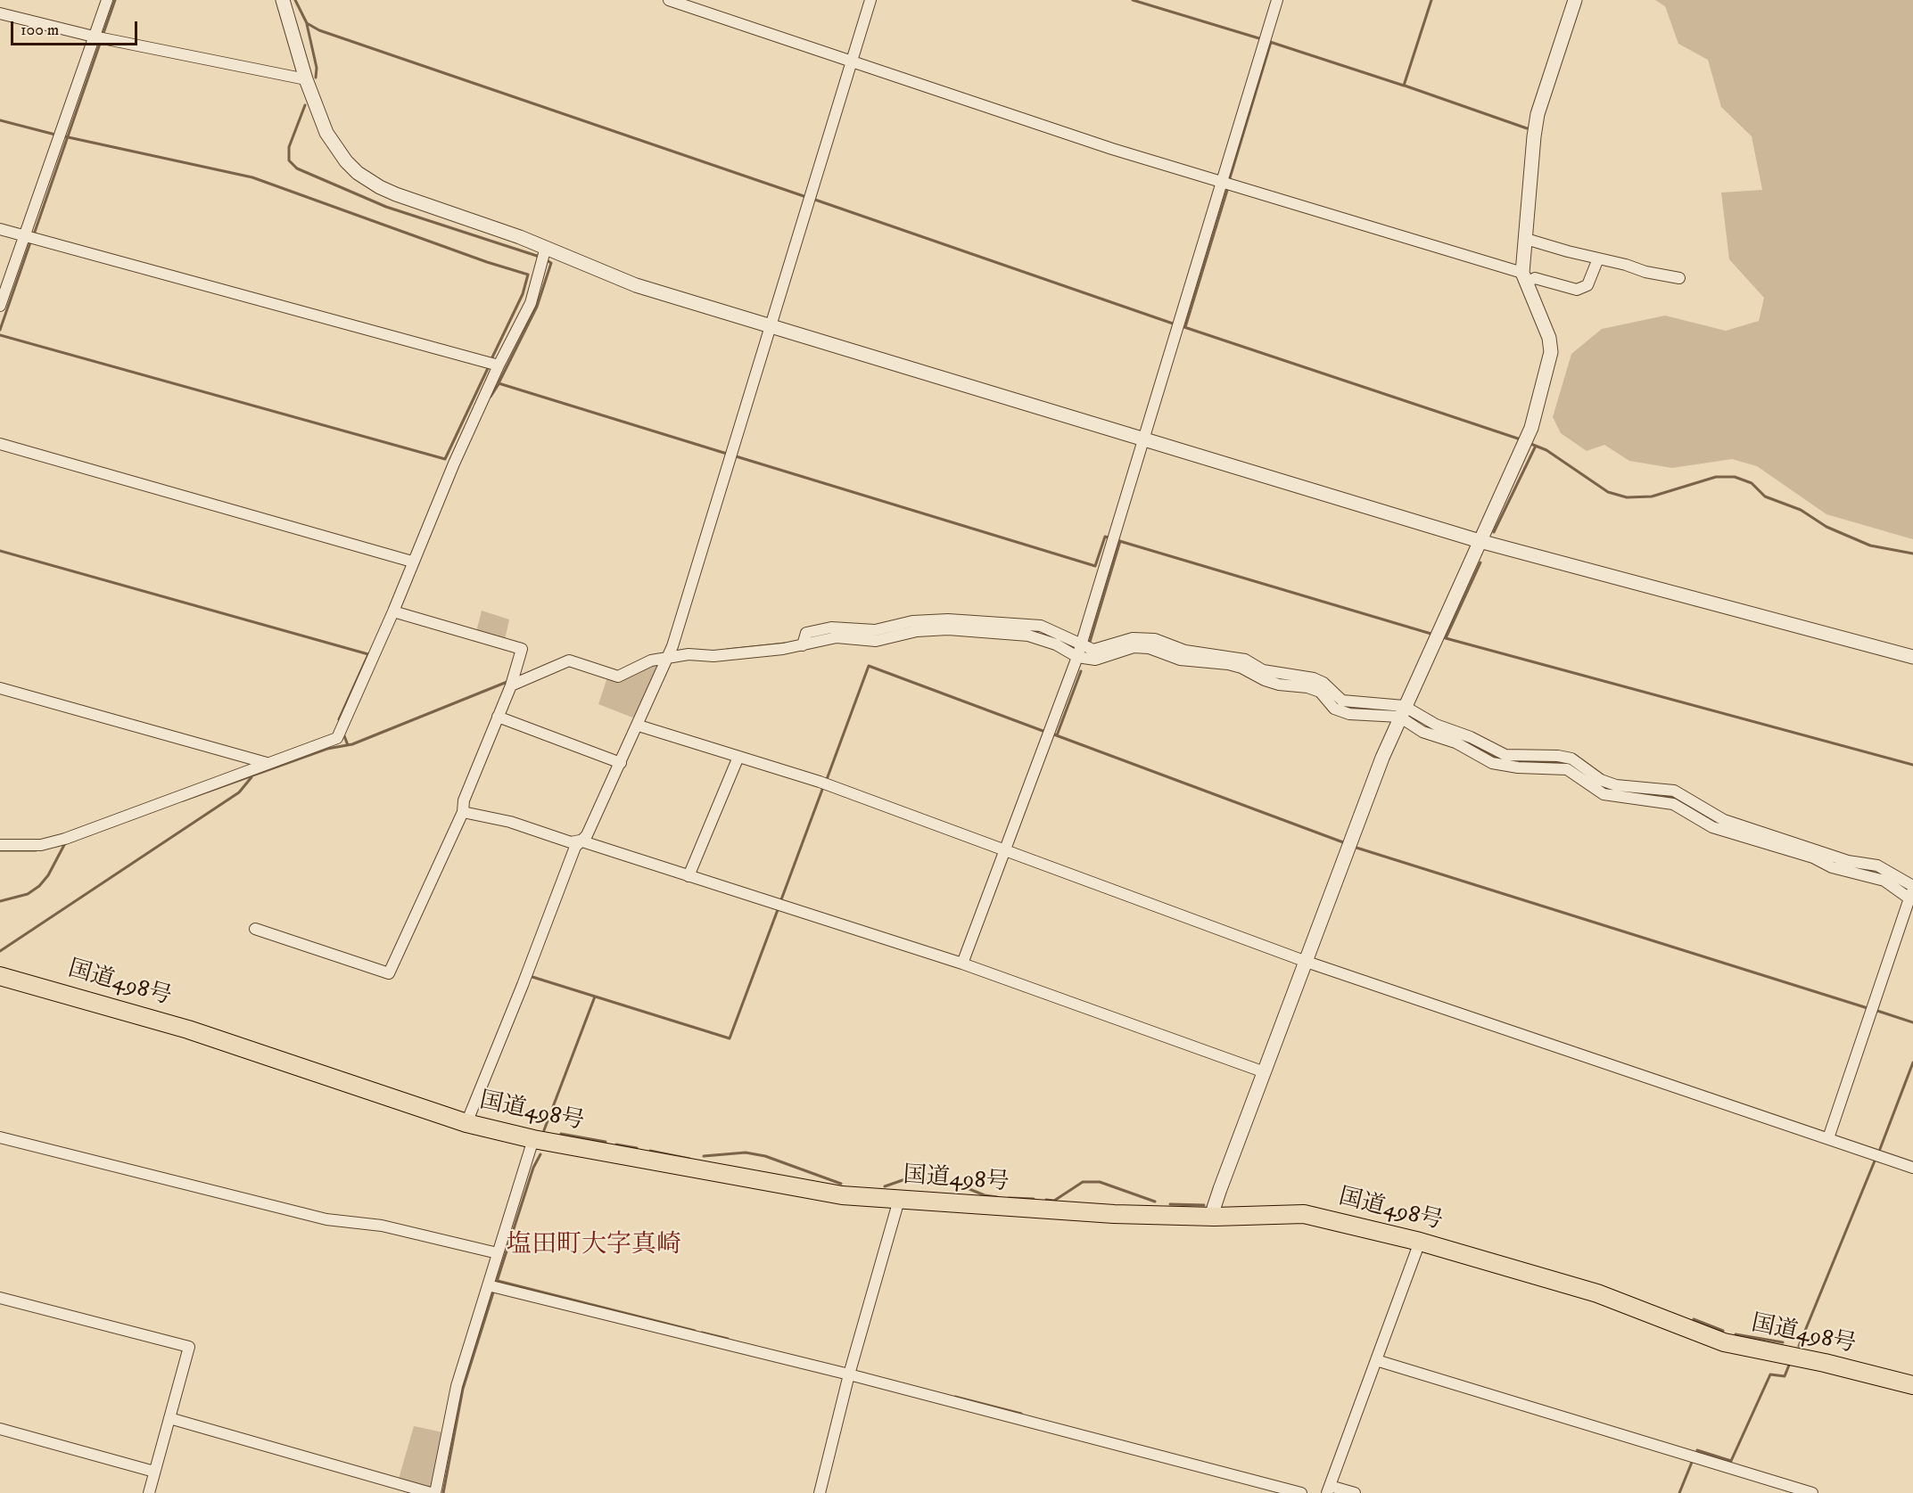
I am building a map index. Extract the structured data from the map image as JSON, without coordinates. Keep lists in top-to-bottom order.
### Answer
{
  "streets": {
    "highway": ["国道498号"]
  },
  "districts": ["塩田町大字真崎"],
  "scale_bar": "100 m"
}
